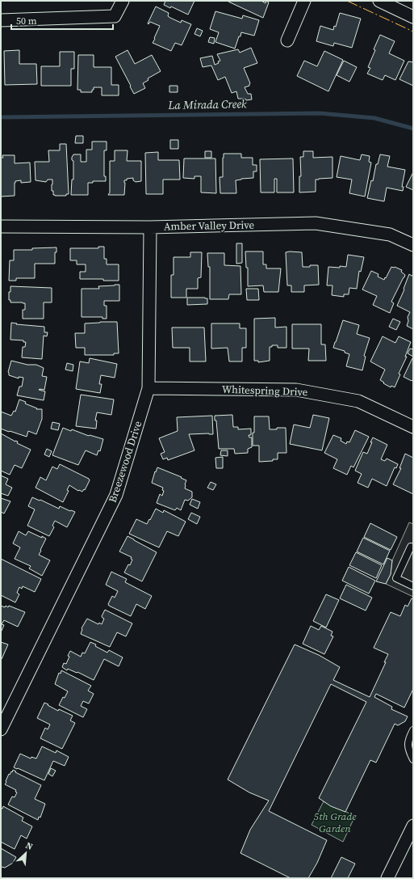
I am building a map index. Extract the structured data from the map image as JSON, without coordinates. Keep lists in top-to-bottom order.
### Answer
{
  "streets": {
    "street": ["Amber Valley Drive", "Whitespring Drive", "Breezewood Drive"]
  },
  "crossings": [
    ["Amber Valley Drive", "Breezewood Drive"],
    ["Whitespring Drive", "Breezewood Drive"]
  ],
  "water": ["La Mirada Creek"],
  "parks": ["5th Grade Garden"],
  "scale_bar": "50 m",
  "north": "top right"
}
